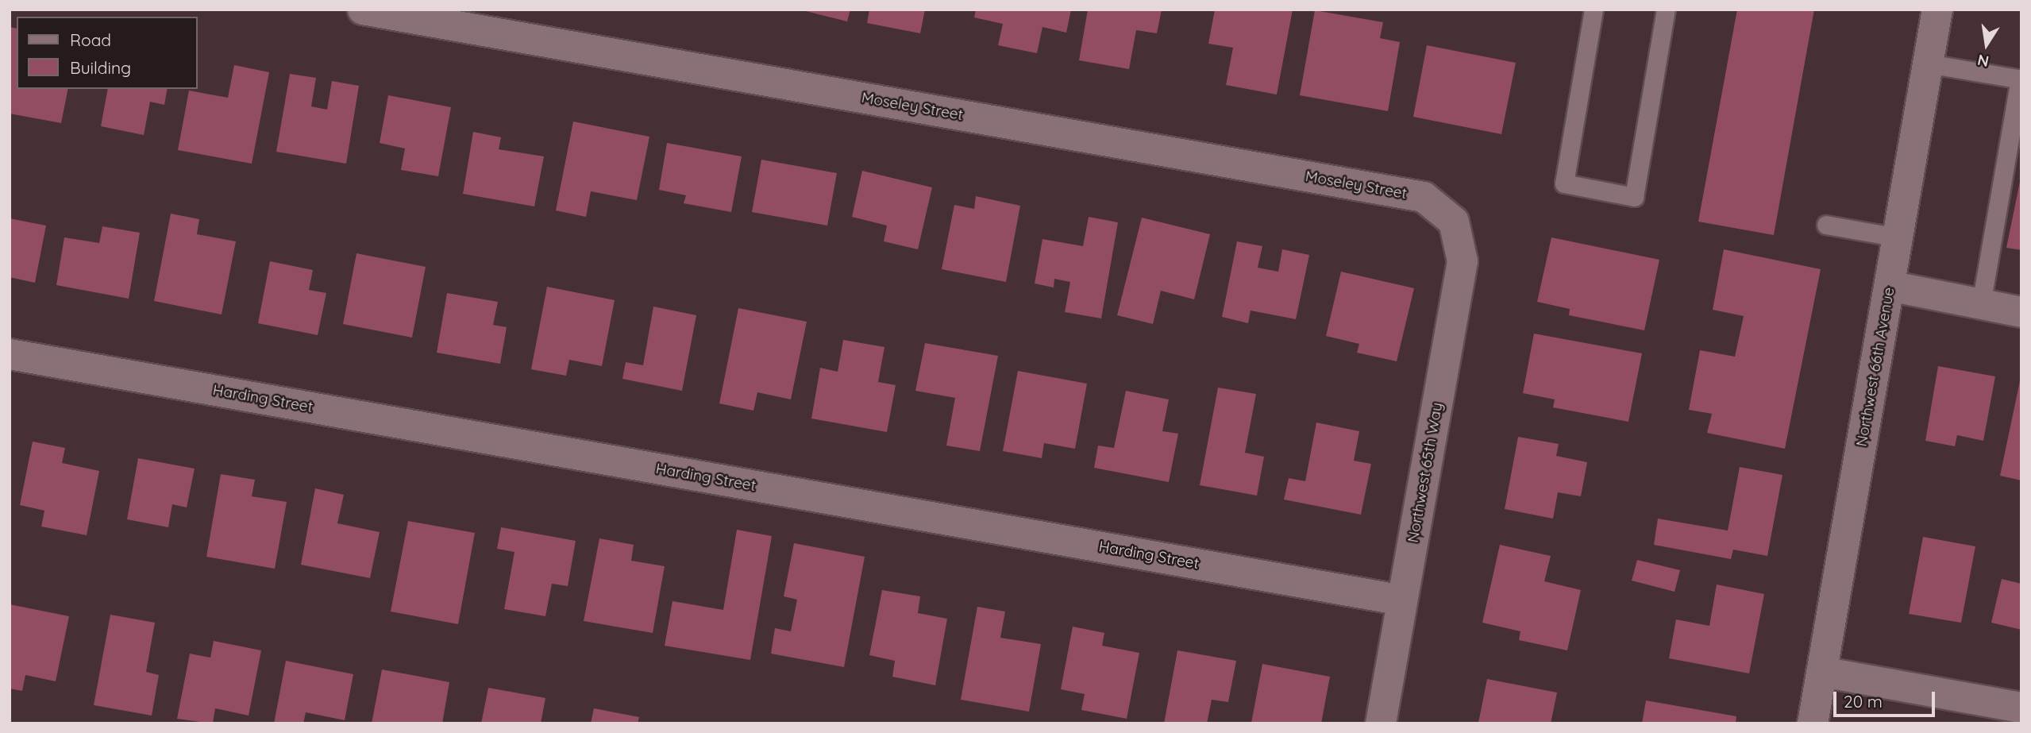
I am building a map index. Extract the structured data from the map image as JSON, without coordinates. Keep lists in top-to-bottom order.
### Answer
{
  "streets": {
    "street": [
      "Moseley Street",
      "Northwest 66th Avenue",
      "Harding Street",
      "Northwest 65th Way"
    ]
  },
  "crossings": [
    ["Moseley Street", "Northwest 65th Way"],
    ["Harding Street", "Northwest 65th Way"]
  ],
  "legend": ["Road", "Building"],
  "scale_bar": "20 m",
  "north": "bottom"
}
